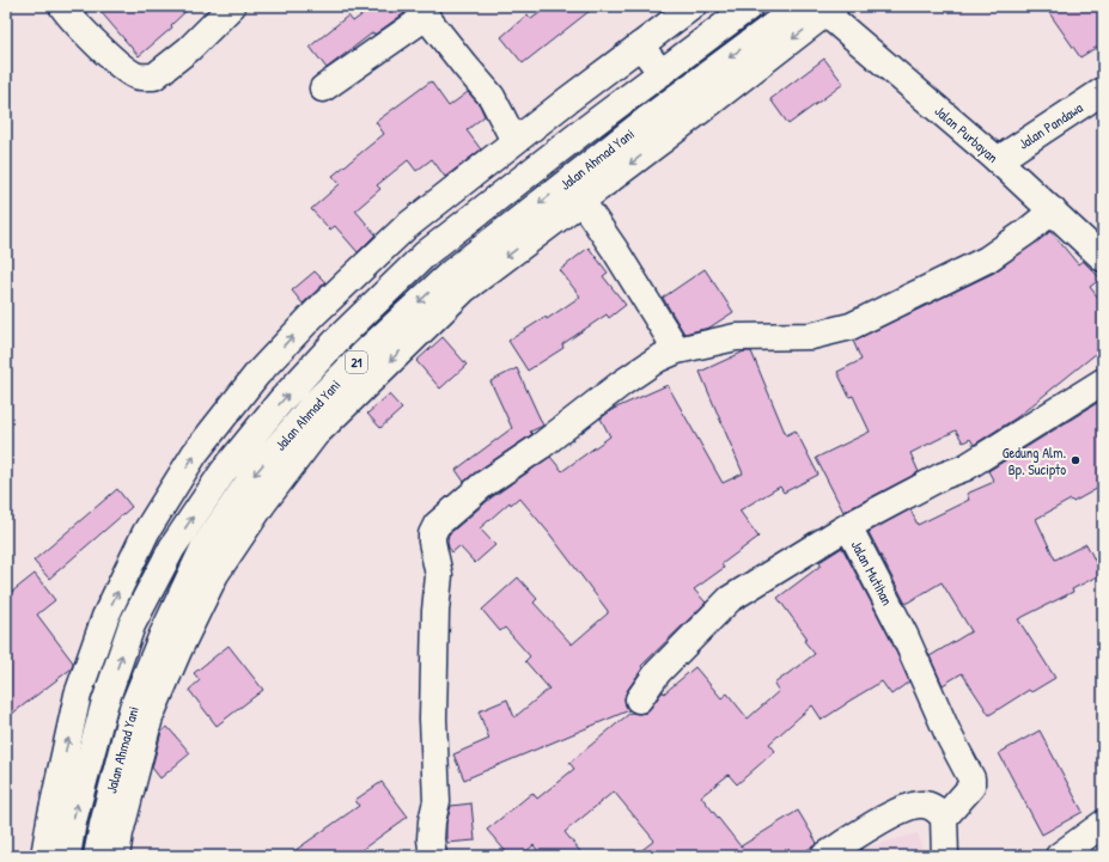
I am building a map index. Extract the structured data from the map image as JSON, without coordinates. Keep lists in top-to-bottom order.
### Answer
{
  "streets": {
    "main road": [
      "Jalan Pandawa",
      "Jalan Purbayan",
      "Jalan Ahmad Yani",
      "21",
      "Jalan Mutihan"
    ]
  },
  "crossings": [
    ["Jalan Pandawa", "Jalan Purbayan"]
  ],
  "places": ["Gedung Alm. Bp. Sucipto"]
}
